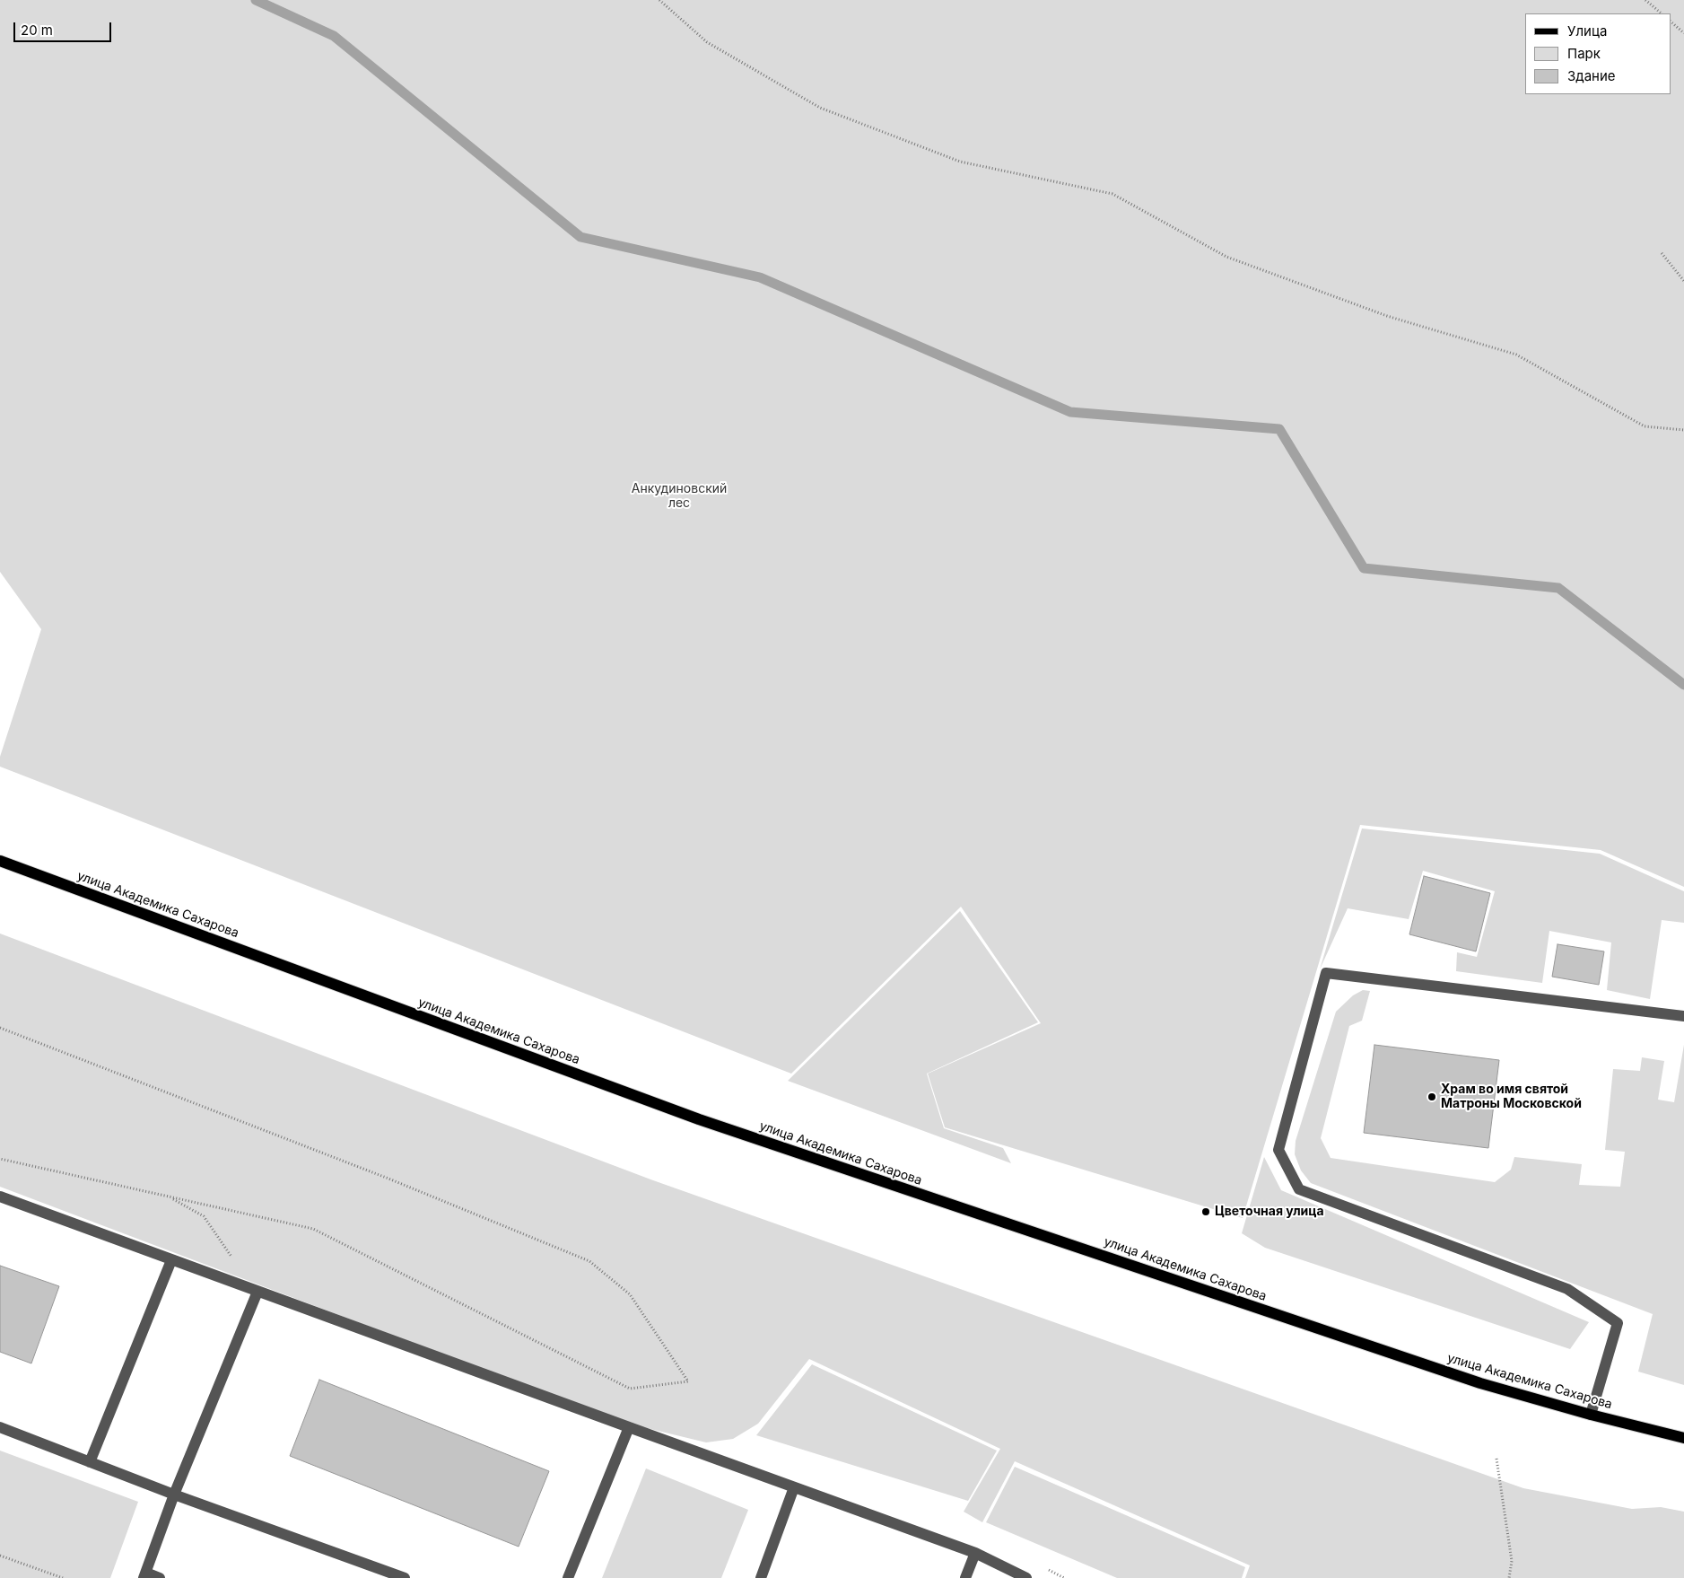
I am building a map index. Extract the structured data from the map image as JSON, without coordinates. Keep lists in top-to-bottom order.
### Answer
{
  "streets": {
    "main road": ["улица Академика Сахарова"]
  },
  "parks": ["Анкудиновский лес"],
  "places": ["Храм во имя святой Матроны Московской", "Цветочная улица"],
  "legend": ["Улица", "Парк", "Здание"],
  "scale_bar": "20 m"
}
